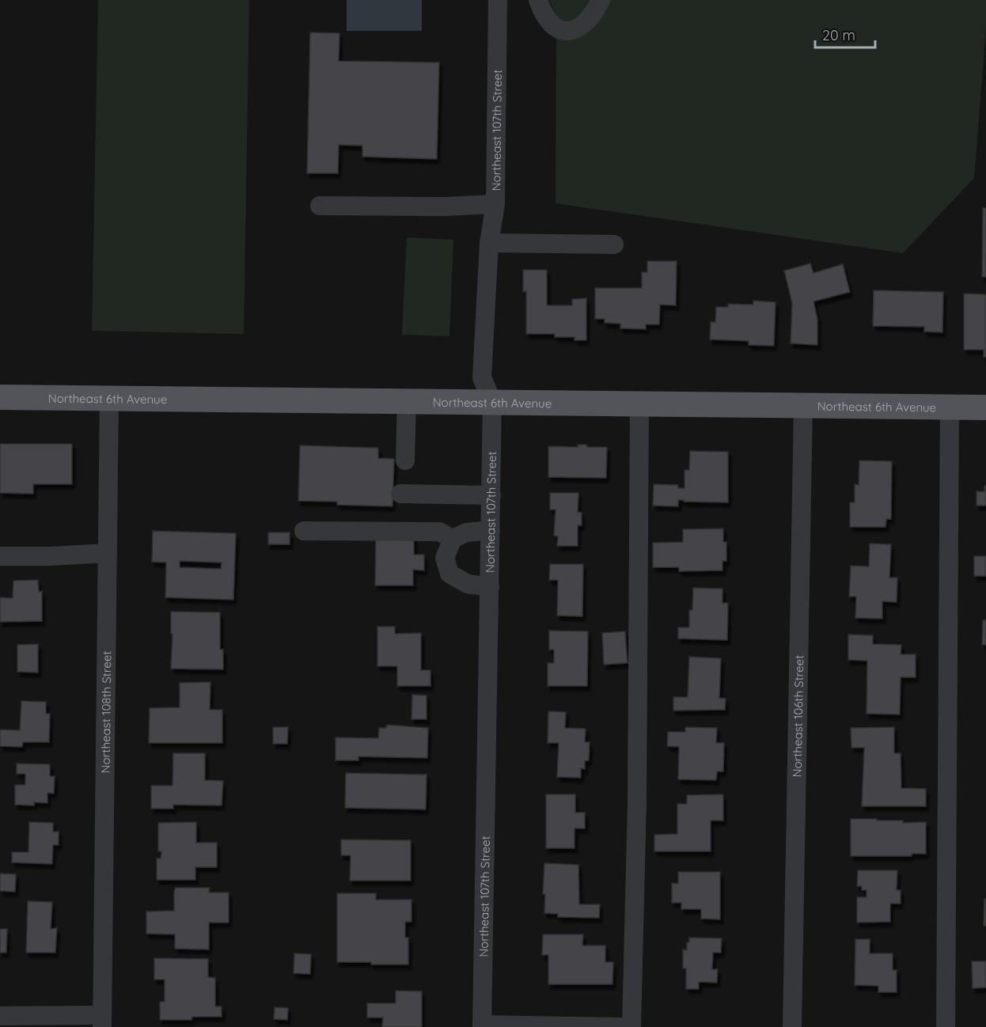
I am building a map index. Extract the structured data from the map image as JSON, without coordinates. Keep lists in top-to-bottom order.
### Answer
{
  "streets": {
    "main road": ["Northeast 6th Avenue"],
    "street": ["Northeast 107th Street", "Northeast 108th Street", "Northeast 106th Street"]
  },
  "crossings": [
    ["Northeast 107th Street", "Northeast 6th Avenue"],
    ["Northeast 6th Avenue", "Northeast 108th Street"],
    ["Northeast 6th Avenue", "Northeast 106th Street"]
  ],
  "scale_bar": "20 m"
}
